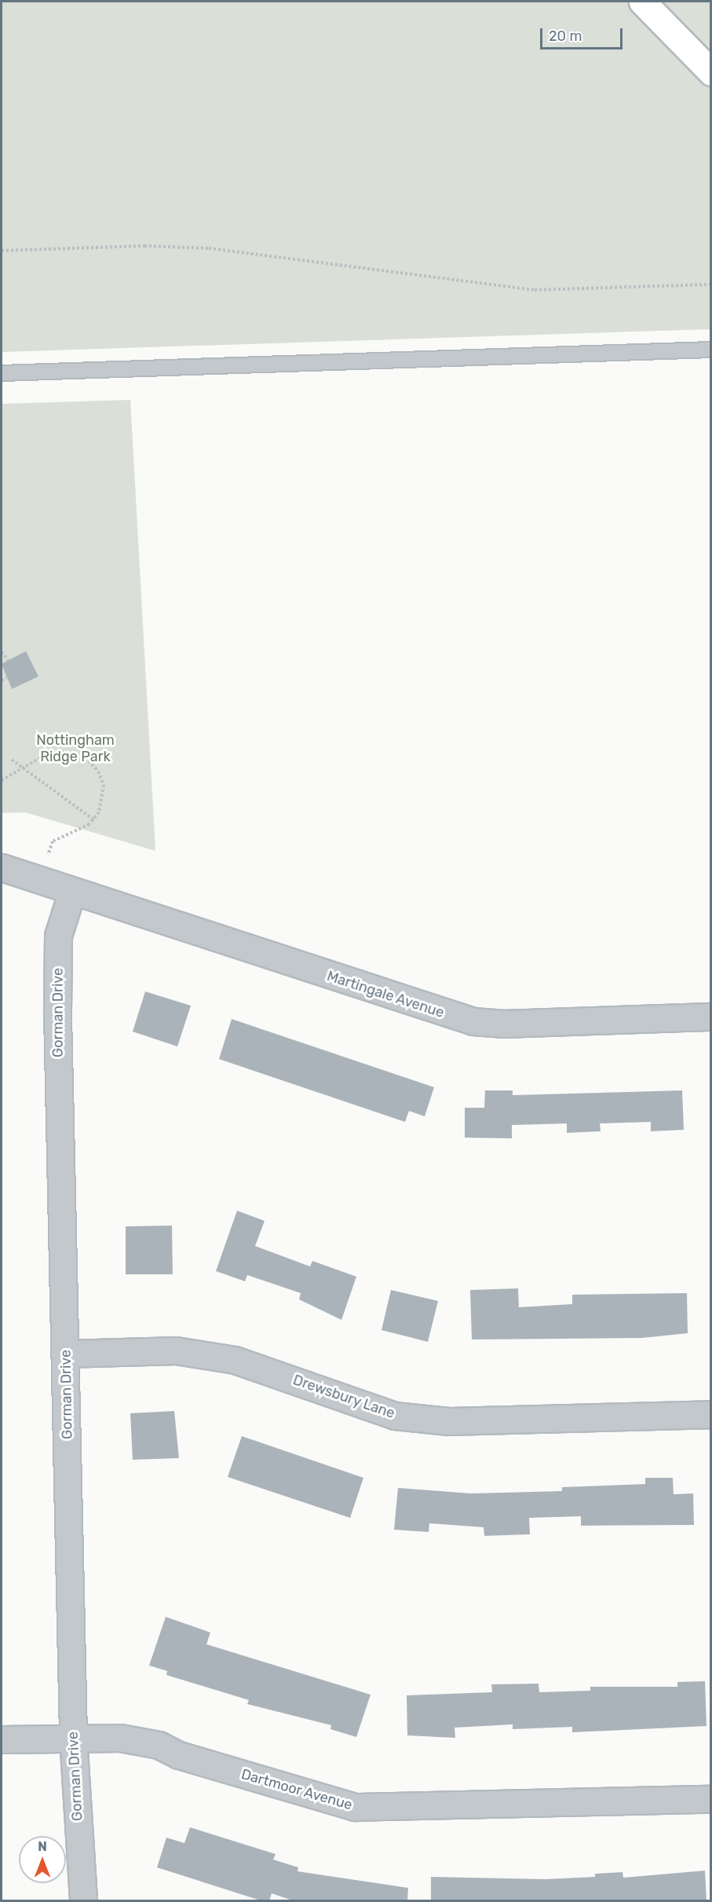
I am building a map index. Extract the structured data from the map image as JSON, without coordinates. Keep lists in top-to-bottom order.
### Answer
{
  "streets": {
    "street": [
      "Martingale Avenue",
      "Gorman Drive",
      "Drewsbury Lane",
      "Dartmoor Avenue"
    ]
  },
  "crossings": [
    ["Martingale Avenue", "Gorman Drive"],
    ["Gorman Drive", "Drewsbury Lane"],
    ["Gorman Drive", "Dartmoor Avenue"]
  ],
  "parks": ["Nottingham Ridge Park"],
  "scale_bar": "20 m",
  "north": "top"
}
